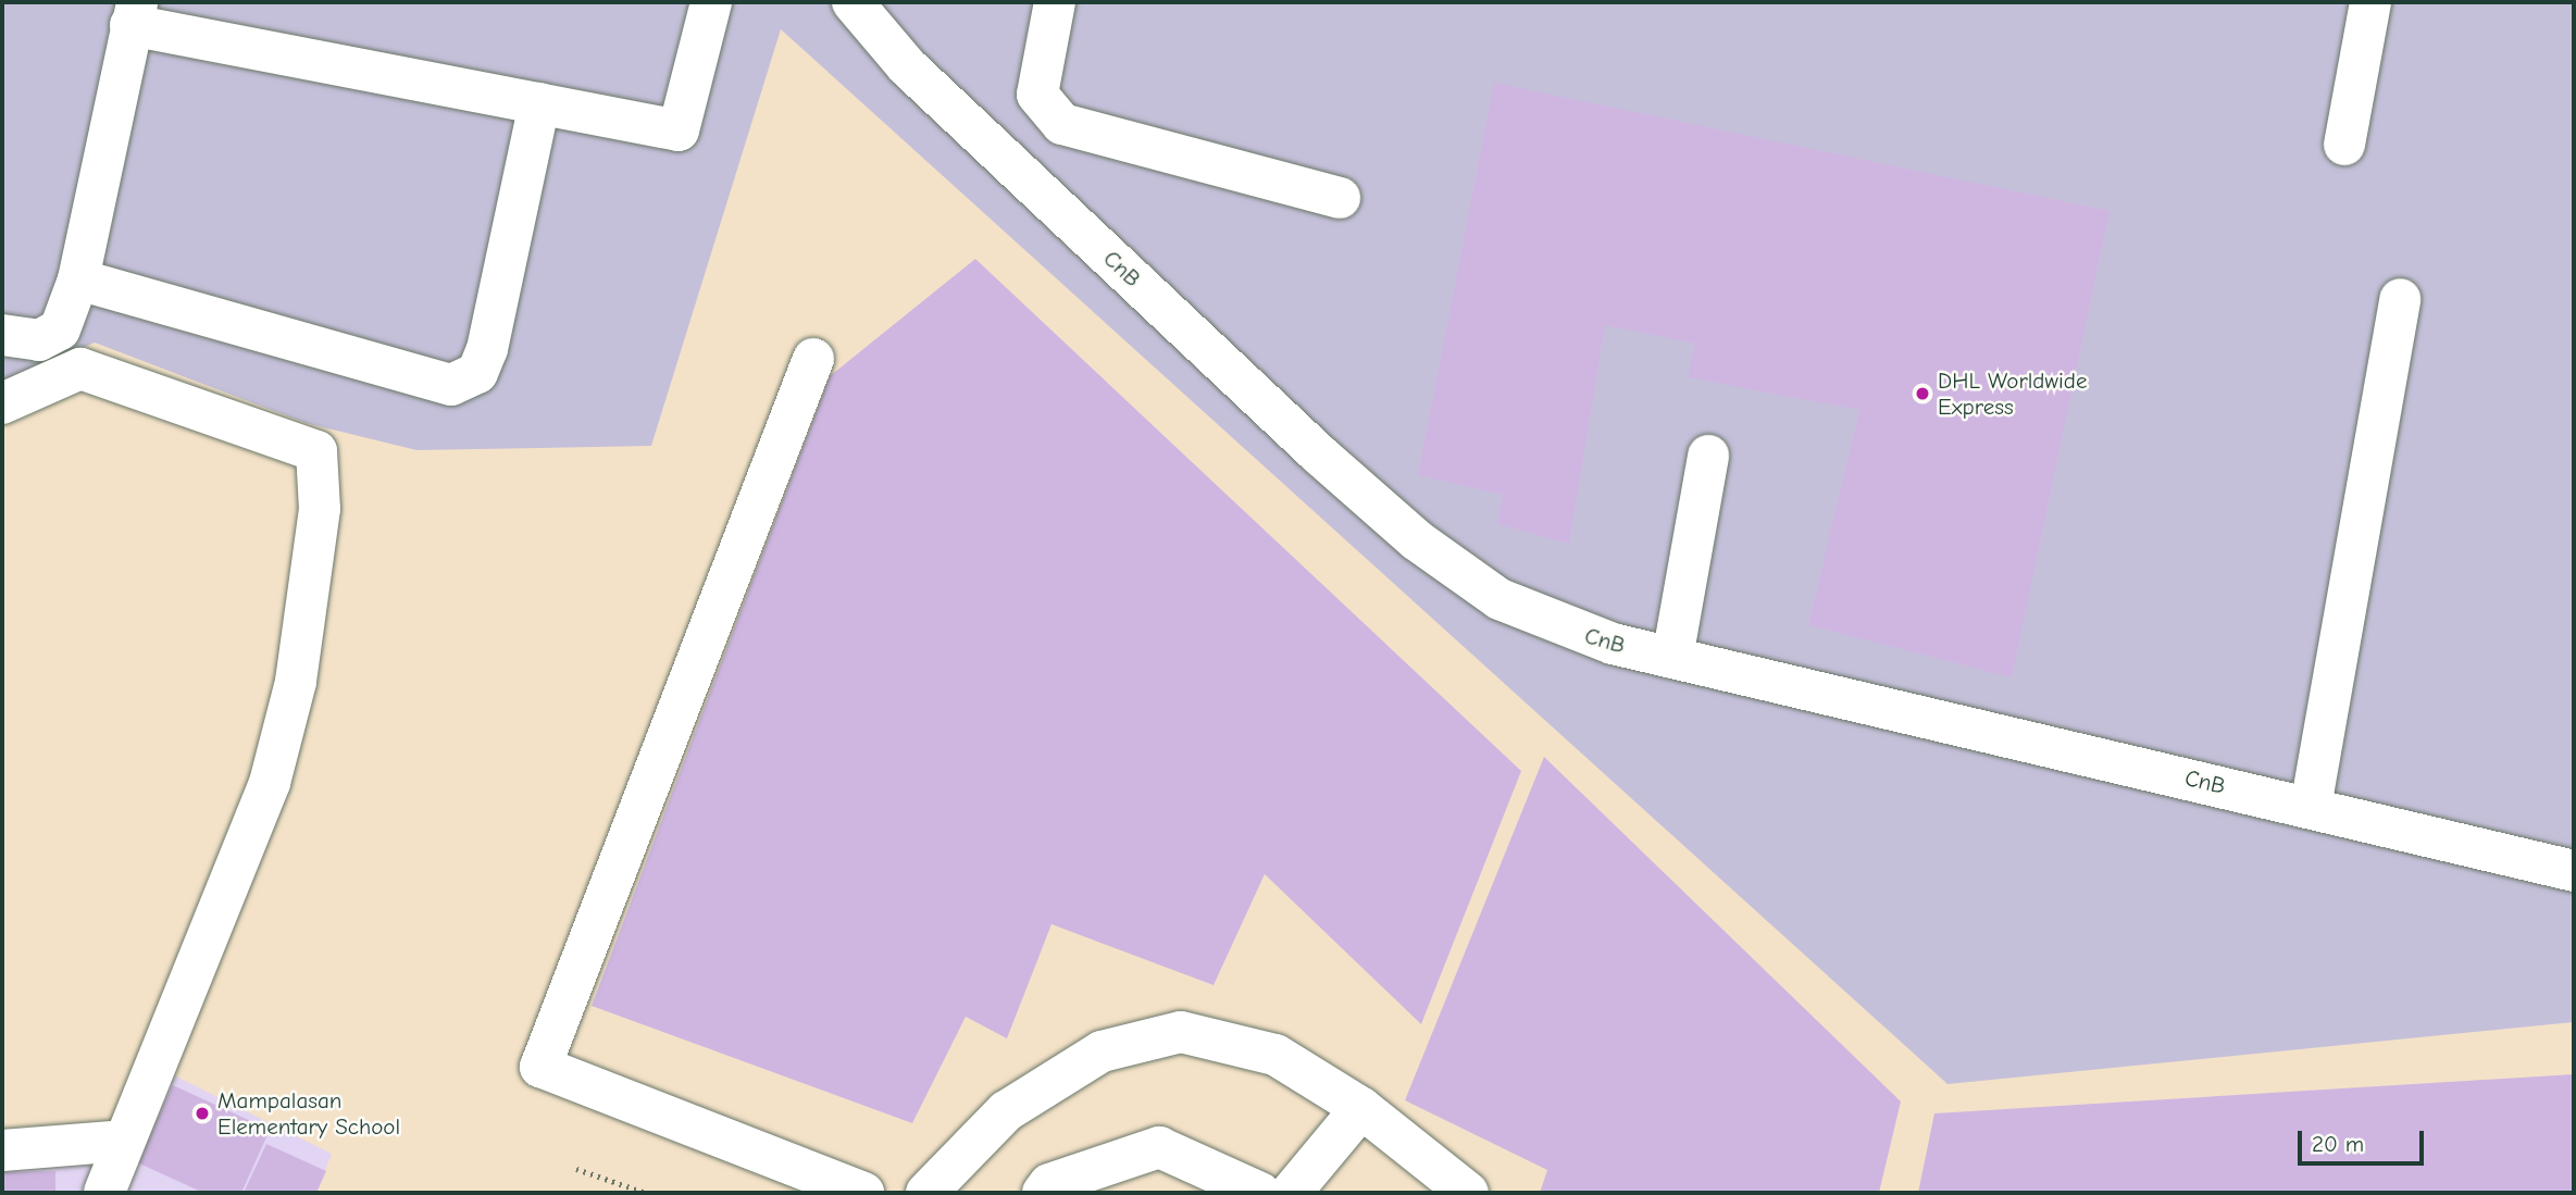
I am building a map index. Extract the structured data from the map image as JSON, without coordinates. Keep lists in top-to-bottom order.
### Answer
{
  "streets": {
    "street": ["CnB"]
  },
  "places": ["DHL Worldwide Express", "Mampalasan Elementary School"],
  "scale_bar": "20 m"
}
